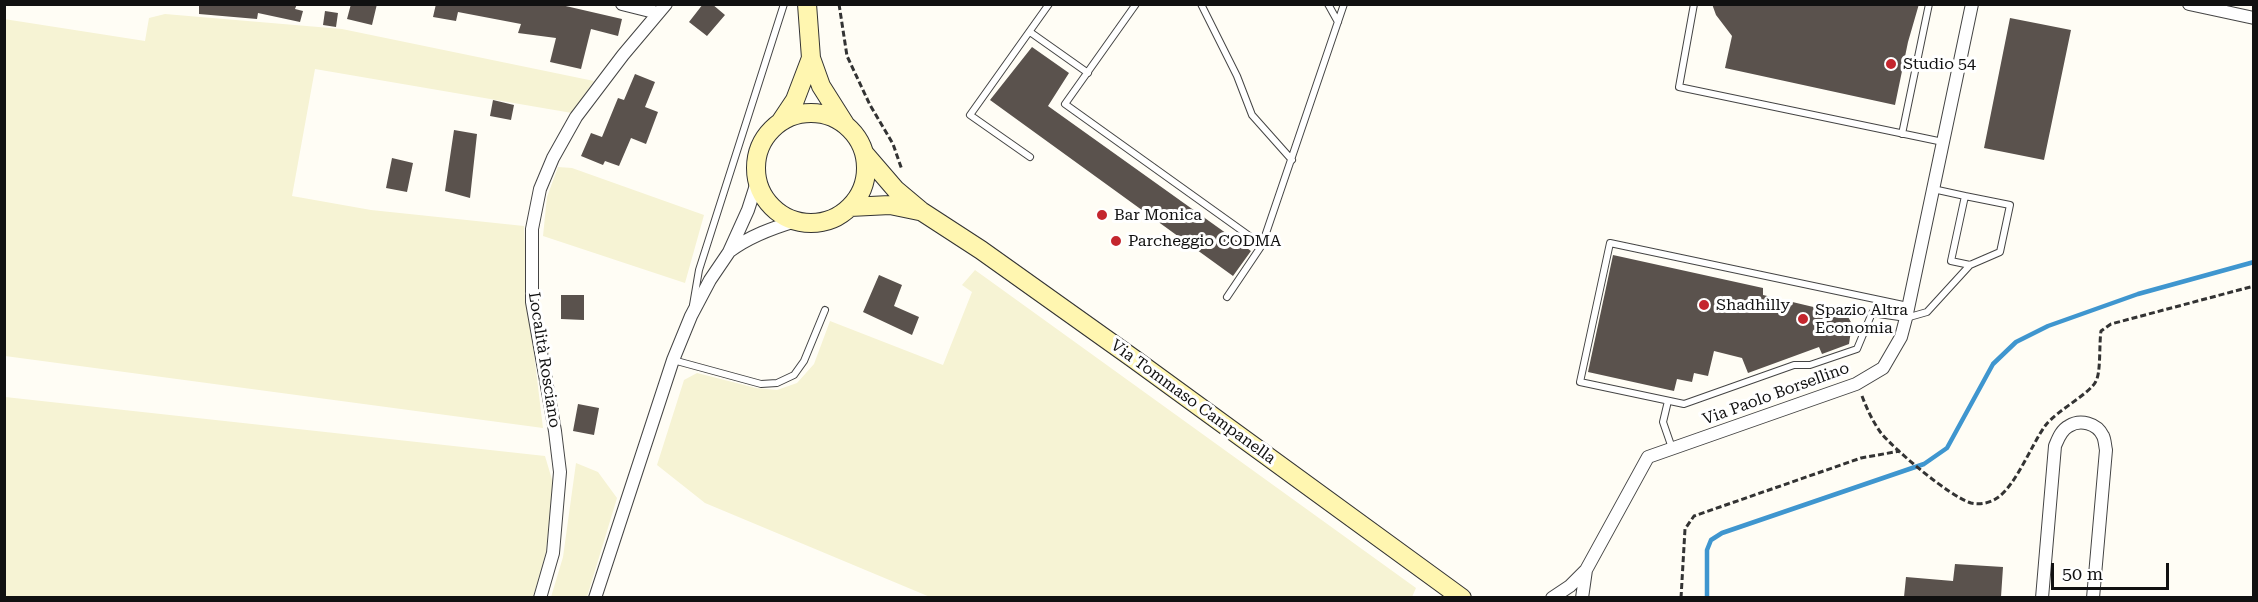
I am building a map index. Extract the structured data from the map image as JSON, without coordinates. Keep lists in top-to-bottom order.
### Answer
{
  "streets": {
    "main road": ["Via Tommaso Campanella"],
    "street": ["Località Rosciano", "Via Paolo Borsellino"]
  },
  "places": [
    "Studio 54",
    "Bar Monica",
    "Parcheggio CODMA",
    "Shadhilly",
    "Spazio Altra Economia"
  ],
  "scale_bar": "50 m"
}
